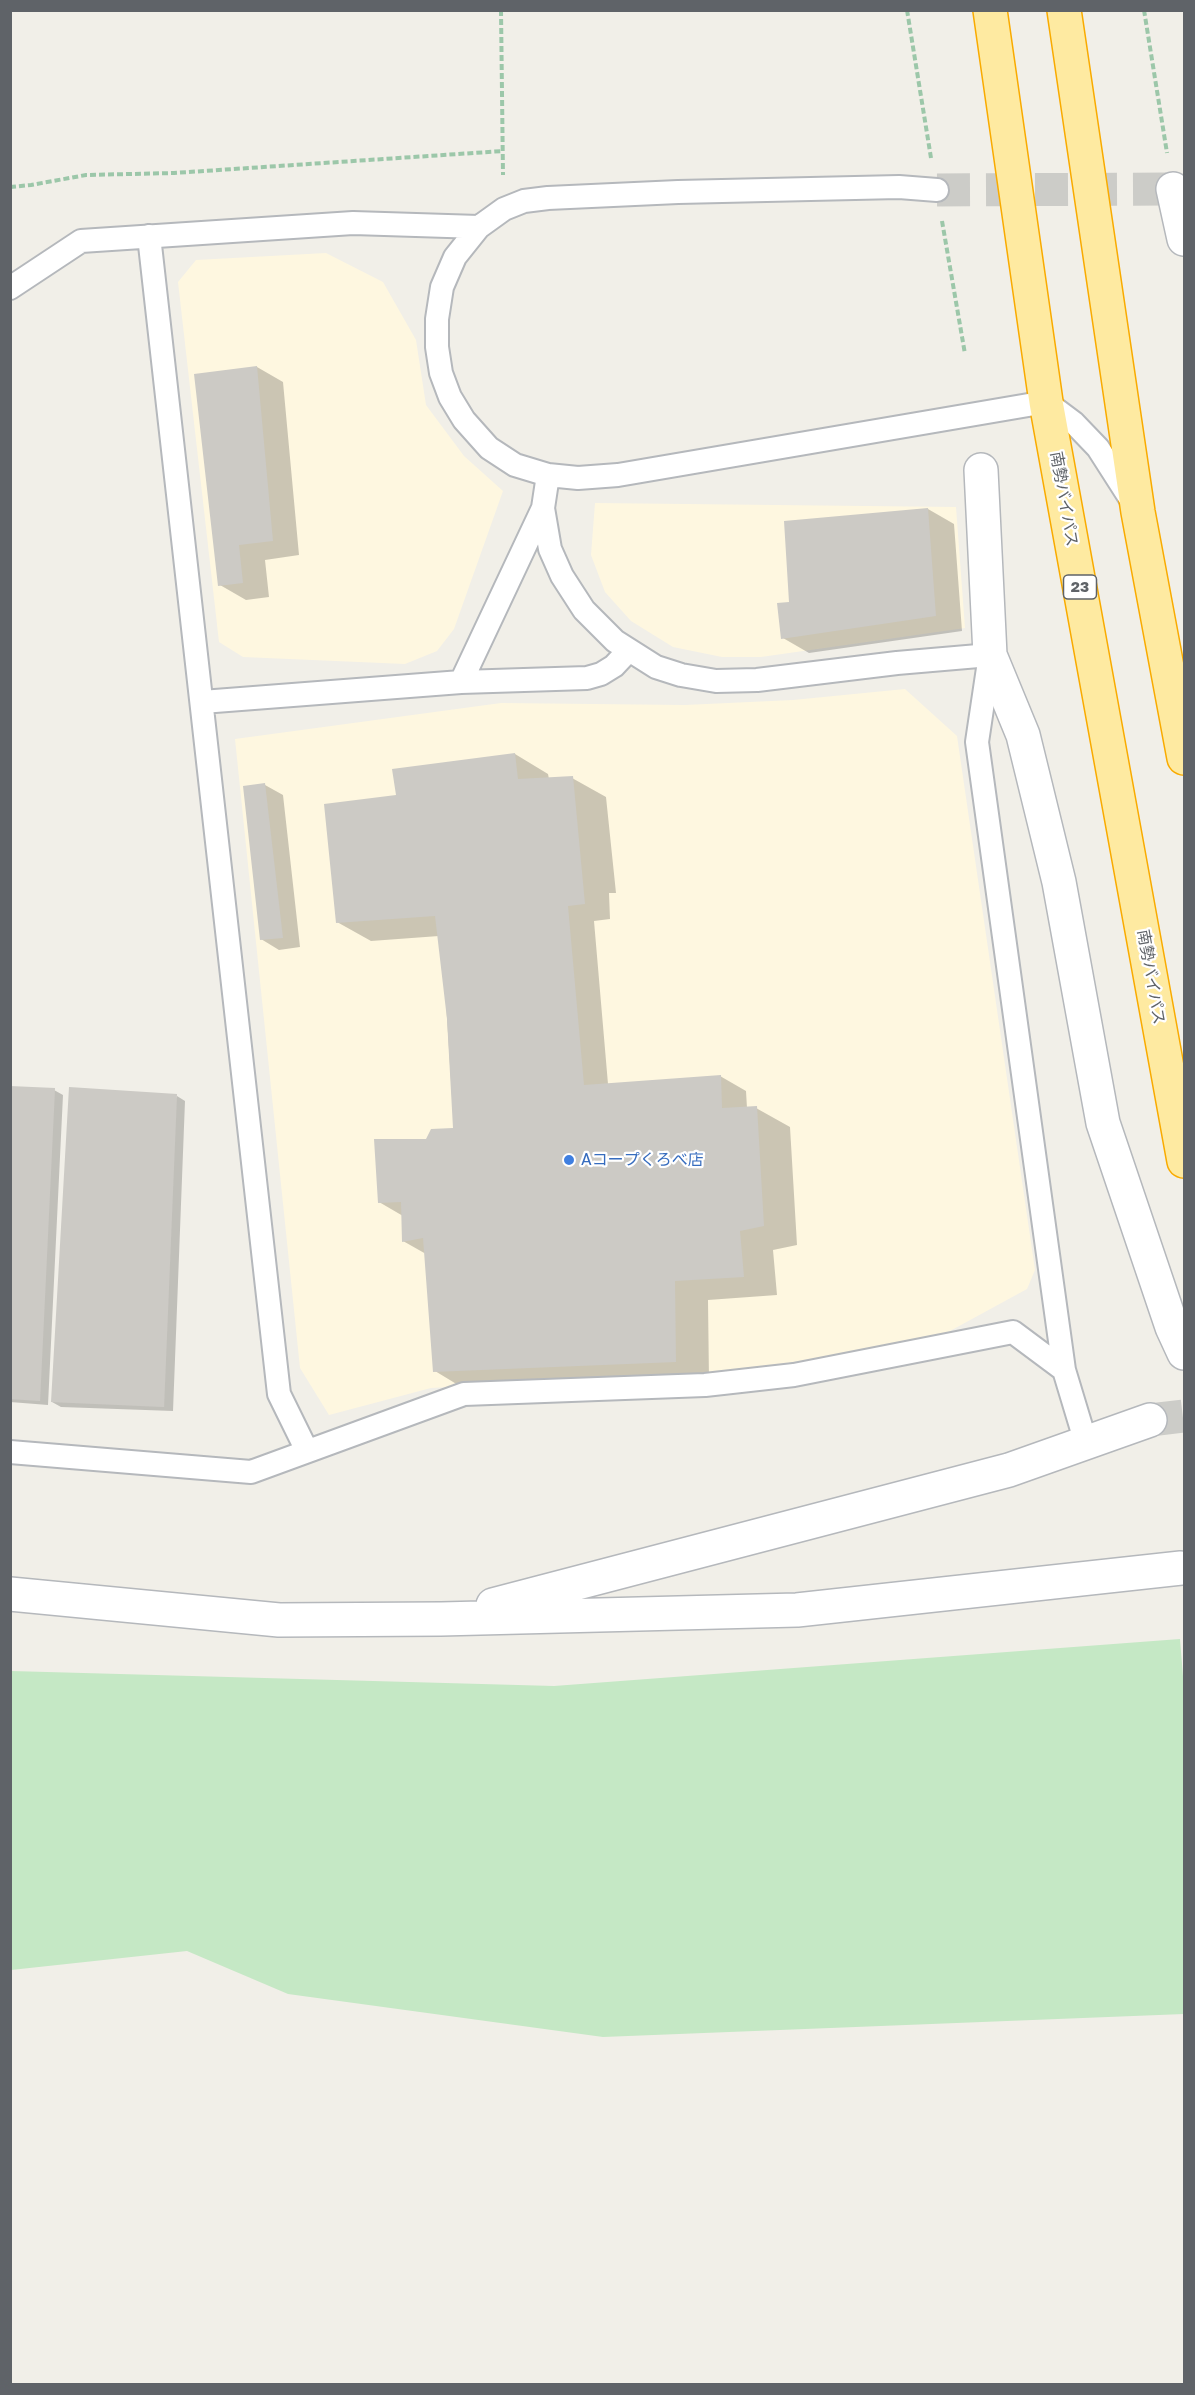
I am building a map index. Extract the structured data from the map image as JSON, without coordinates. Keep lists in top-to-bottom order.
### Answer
{
  "streets": {
    "highway": ["南勢バイパス", "23"]
  },
  "places": ["Aコープくろべ店"]
}
